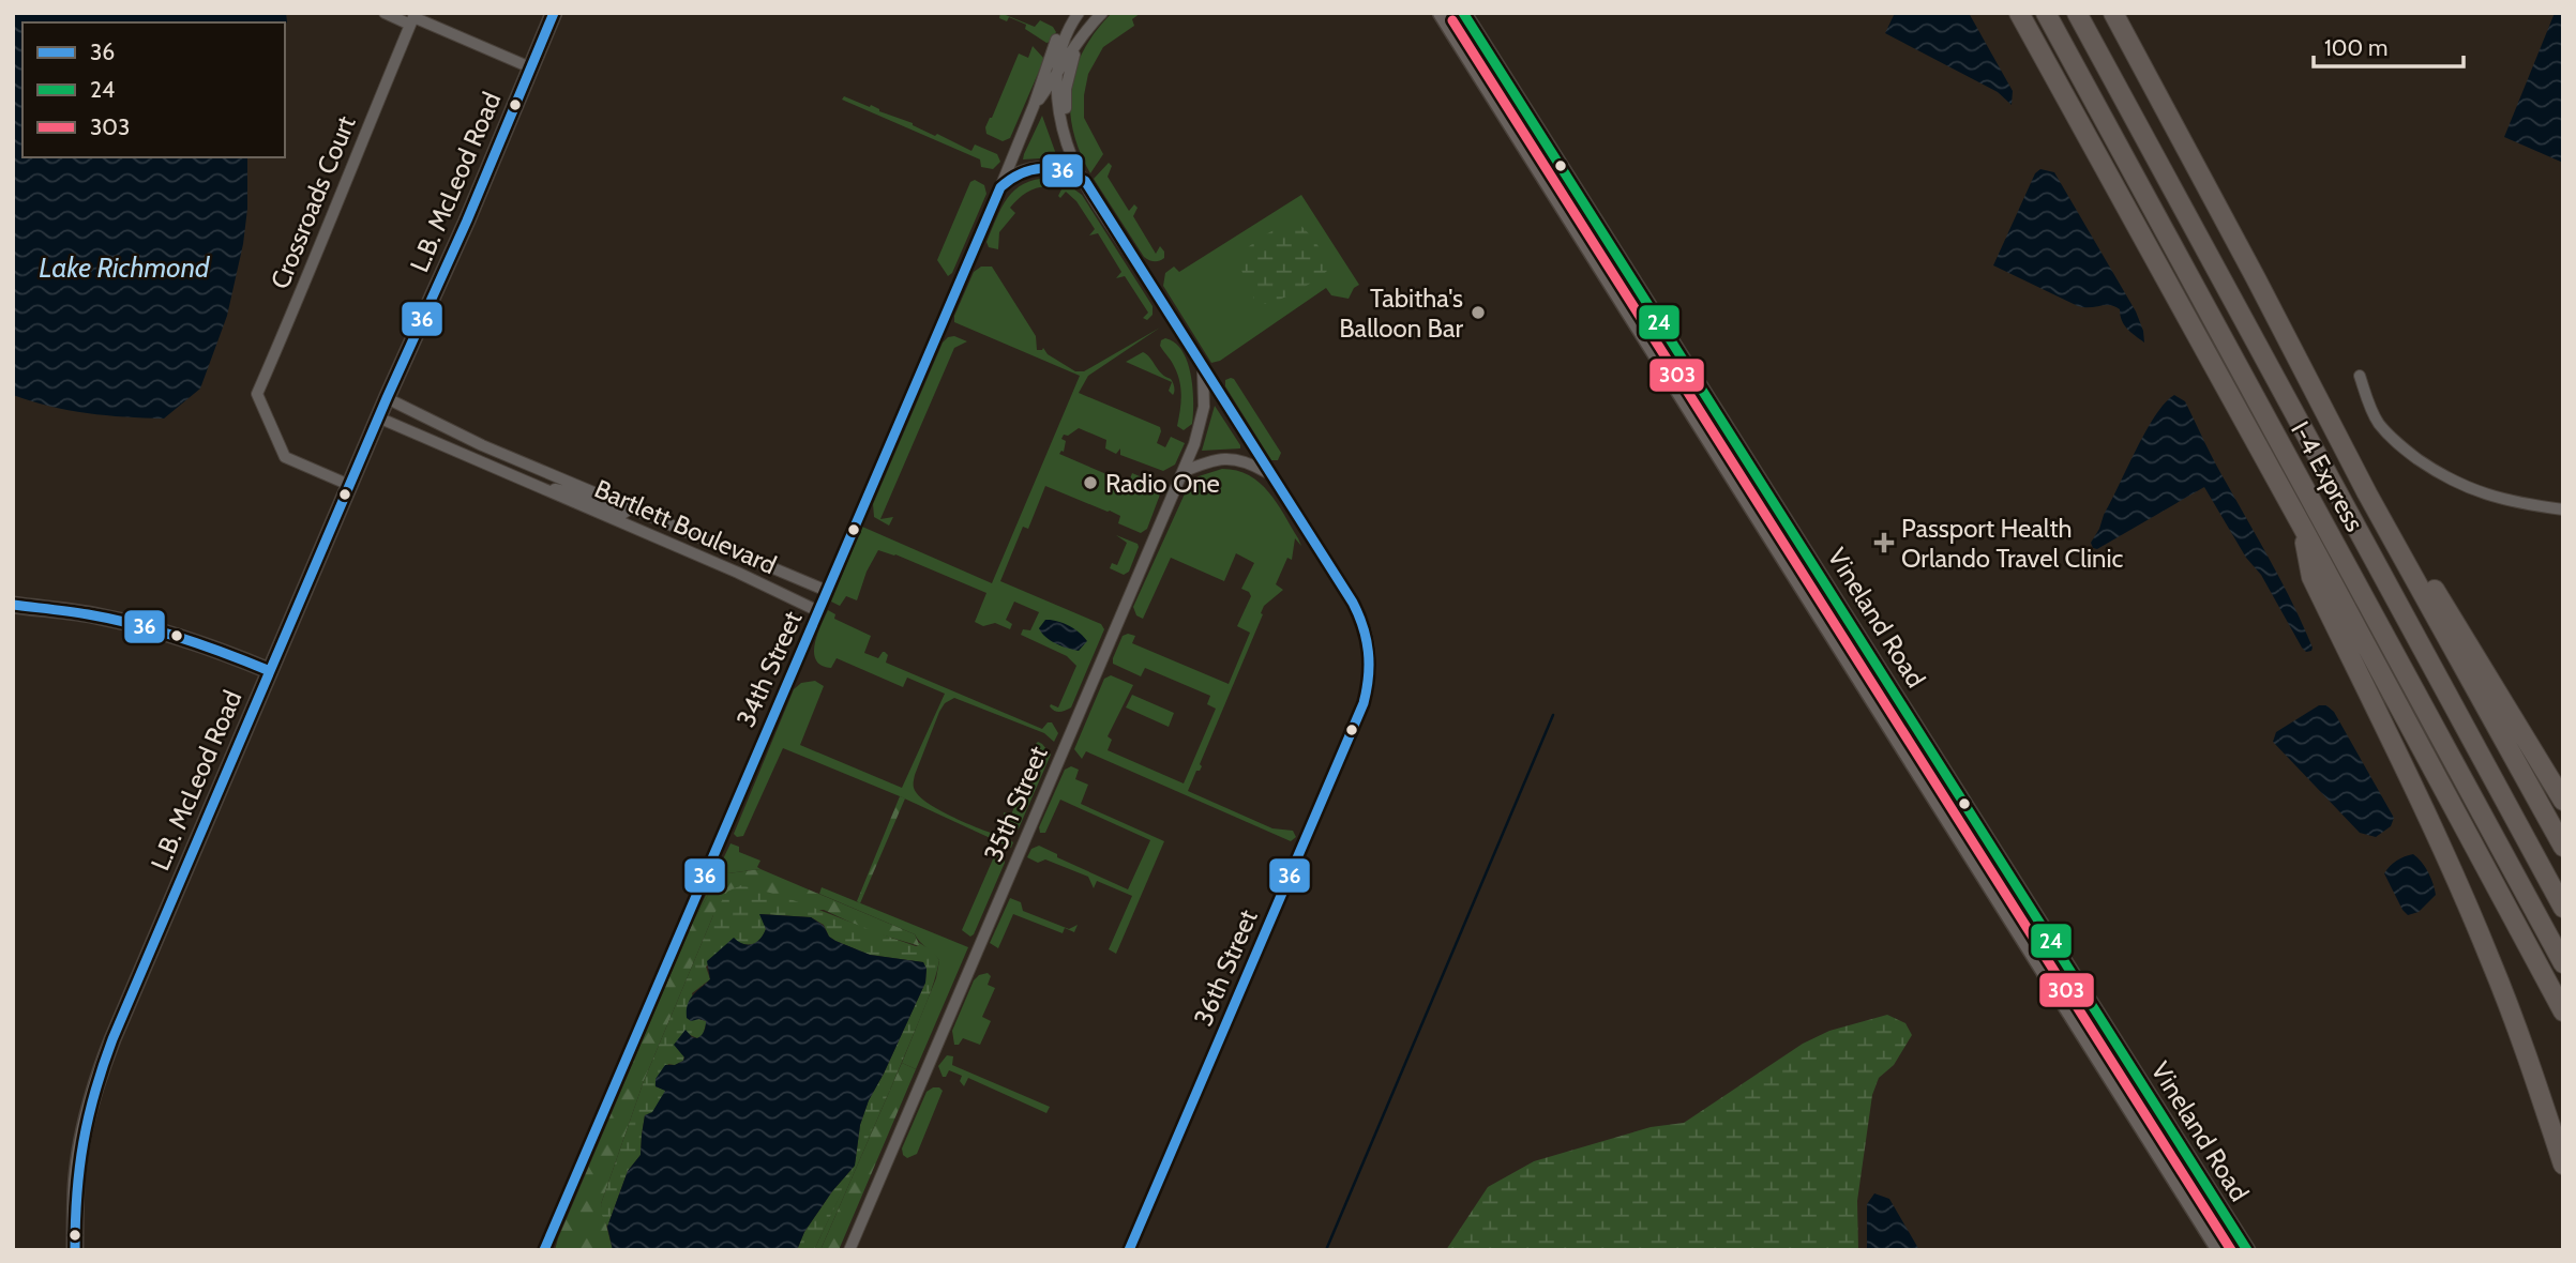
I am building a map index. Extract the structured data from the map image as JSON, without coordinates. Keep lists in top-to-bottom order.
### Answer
{
  "streets": {
    "highway": ["I-4 Express"],
    "street": [
      "L.B. McLeod Road",
      "Crossroads Court",
      "Bartlett Boulevard",
      "Vineland Road",
      "34th Street",
      "35th Street",
      "36th Street"
    ]
  },
  "crossings": [
    ["L.B. McLeod Road", "Crossroads Court"],
    ["L.B. McLeod Road", "Bartlett Boulevard"],
    ["Bartlett Boulevard", "34th Street"],
    ["34th Street", "36th Street"],
    ["35th Street", "36th Street"]
  ],
  "water": ["Lake Richmond"],
  "places": {
    "other": ["Tabitha's Balloon Bar", "Radio One"],
    "health": ["Passport Health Orlando Travel Clinic"]
  },
  "lines": ["transit line 36", "transit line 24", "transit line 303"],
  "legend": ["36", "24", "303"],
  "scale_bar": "100 m"
}
